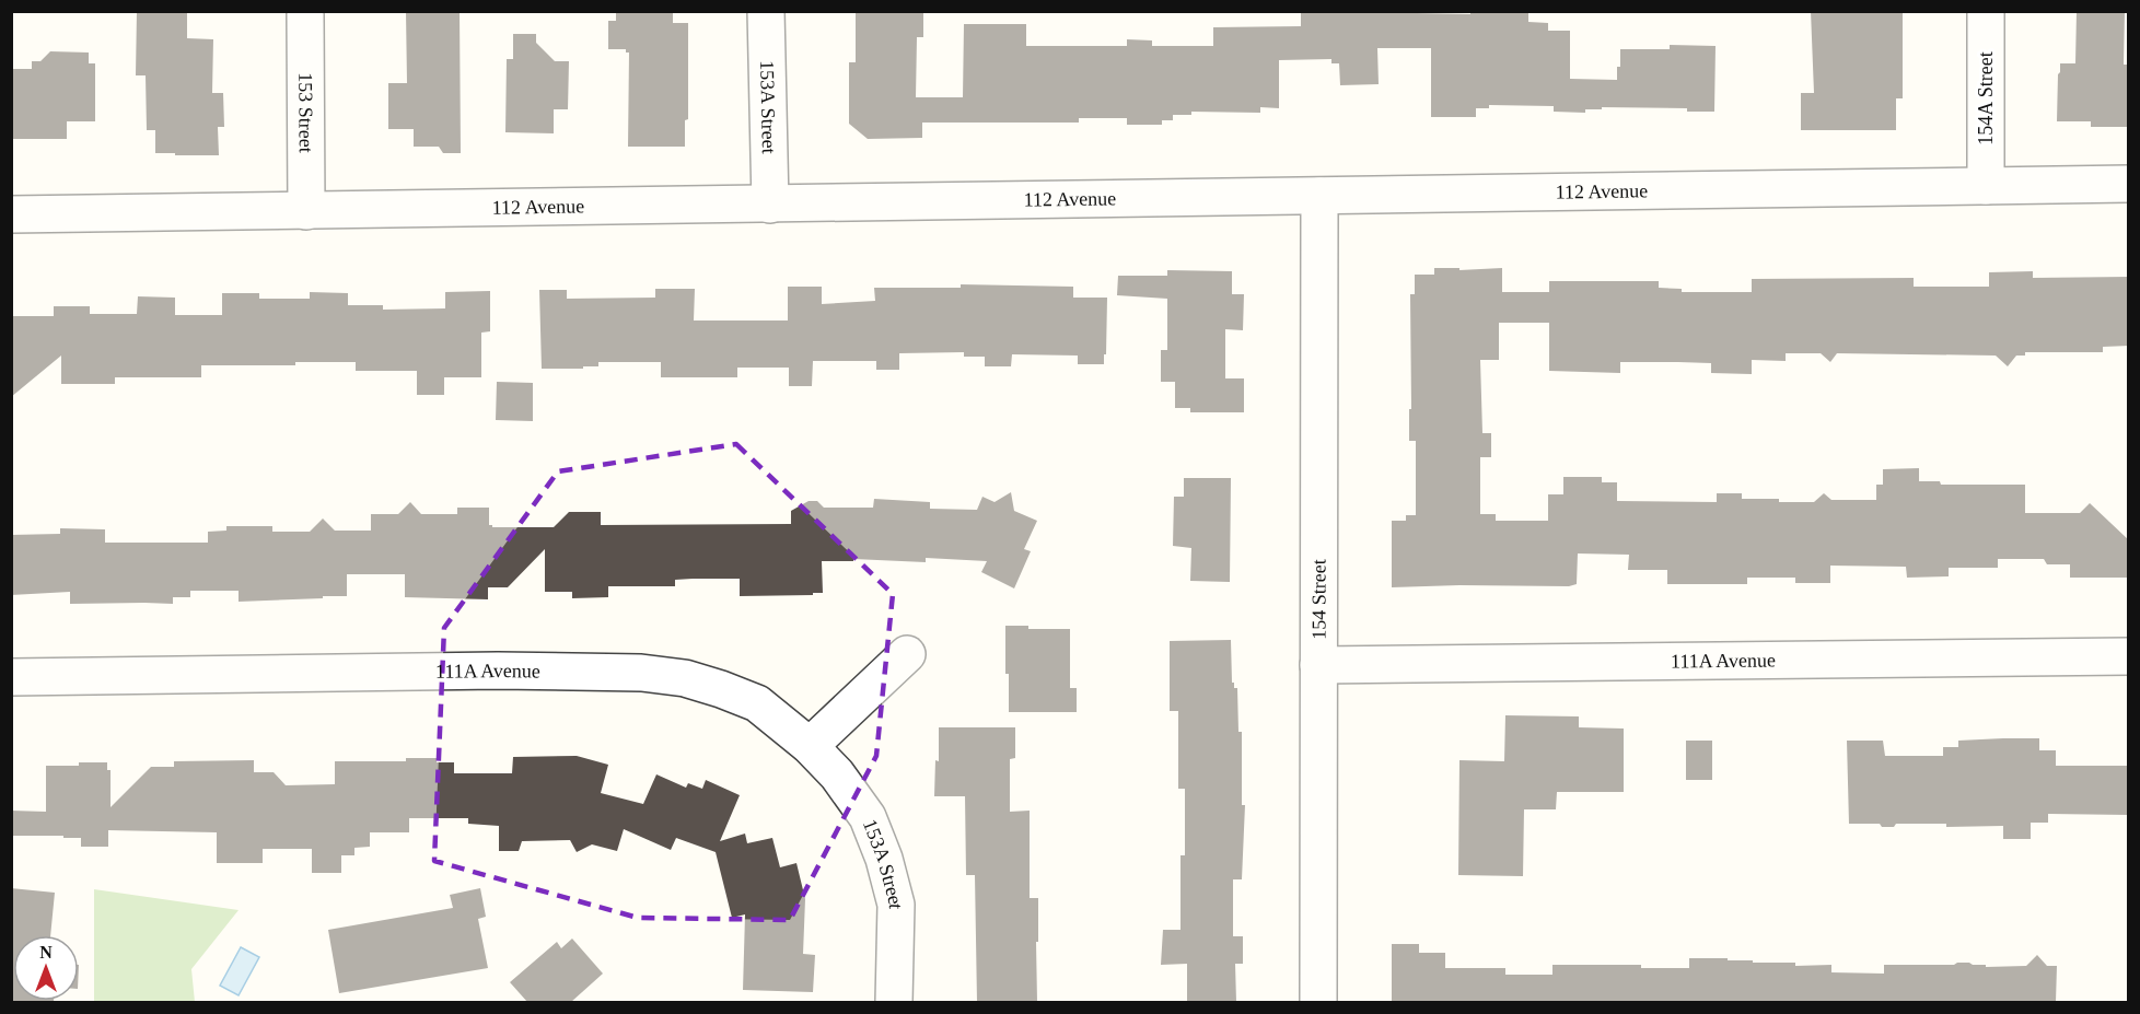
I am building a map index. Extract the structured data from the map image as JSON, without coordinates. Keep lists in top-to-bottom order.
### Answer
{
  "streets": {
    "street": [
      "154A Street",
      "153A Street",
      "153 Street",
      "112 Avenue",
      "154 Street",
      "111A Avenue"
    ]
  },
  "crossings": [
    ["154A Street", "112 Avenue"],
    ["153A Street", "112 Avenue"],
    ["153A Street", "111A Avenue"],
    ["153 Street", "112 Avenue"],
    ["112 Avenue", "154 Street"],
    ["154 Street", "111A Avenue"]
  ],
  "north": "top"
}
